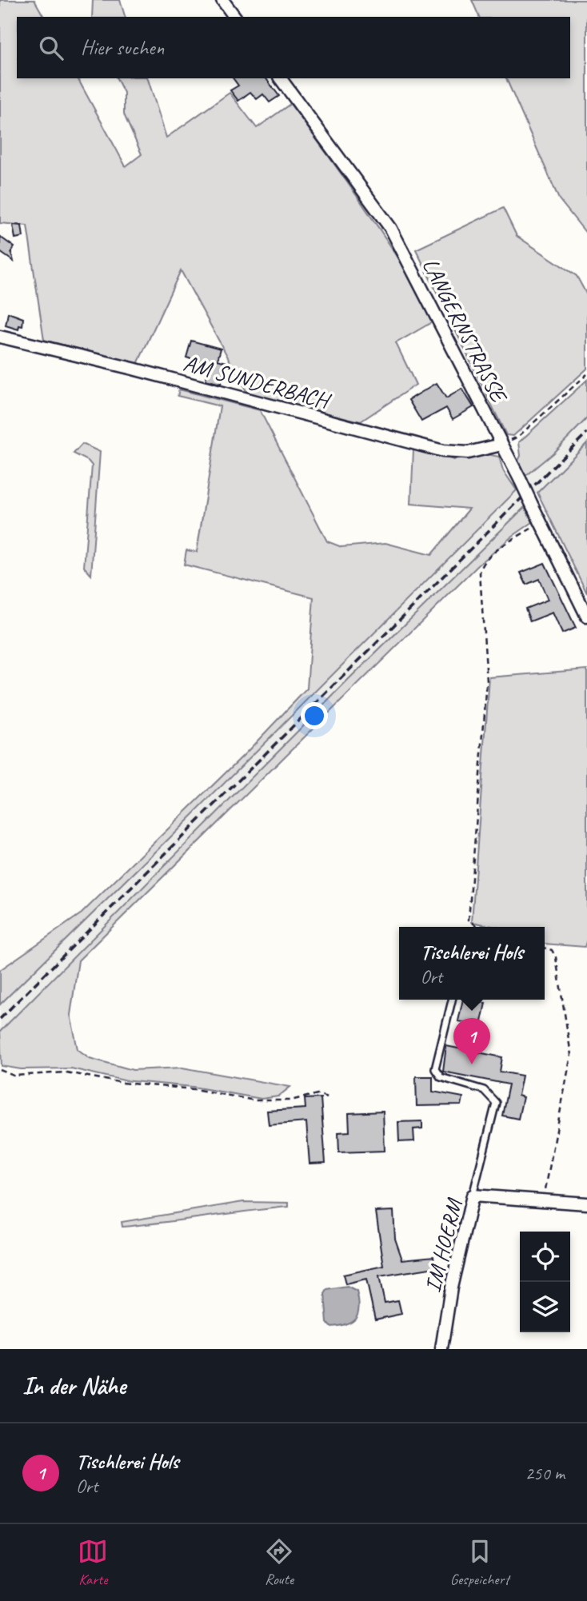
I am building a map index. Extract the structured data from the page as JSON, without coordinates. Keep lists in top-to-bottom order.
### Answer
{
  "streets": {
    "street": ["LANGERNSTRASSE", "AM SUNDERBACH", "IM HOERM"]
  },
  "crossings": [
    ["LANGERNSTRASSE", "AM SUNDERBACH"]
  ],
  "page": {
    "search": "Hier suchen",
    "popup": ["Tischlerei Hols", "Ort"],
    "pins": "1",
    "heading": "In der Nähe",
    "list": [
      {
        "mark": "1",
        "name": "Tischlerei Hols",
        "note": "Ort",
        "value": "250 m"
      }
    ],
    "nav": ["Karte", "Route", "Gespeichert"]
  }
}
